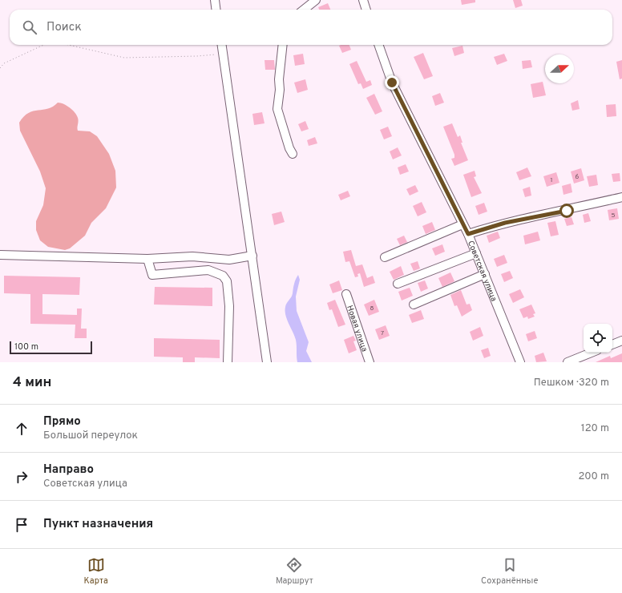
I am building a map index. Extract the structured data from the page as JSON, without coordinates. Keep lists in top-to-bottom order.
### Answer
{
  "streets": {
    "street": ["Советская улица", "Новая улица"]
  },
  "house_numbers": [
    "6",
    "1",
    "5",
    "8",
    "7"
  ],
  "scale_bar": "100 m",
  "north": "right",
  "page": {
    "search": "Поиск",
    "scale": "100 m",
    "heading": ["4 мин", "Пешком · 320 m"],
    "list": [
      ["Прямо", "Большой переулок", "120 m"],
      ["Направо", "Советская улица", "200 m"],
      "Пункт назначения"
    ],
    "nav": ["Карта", "Маршрут", "Сохранённые"]
  }
}
